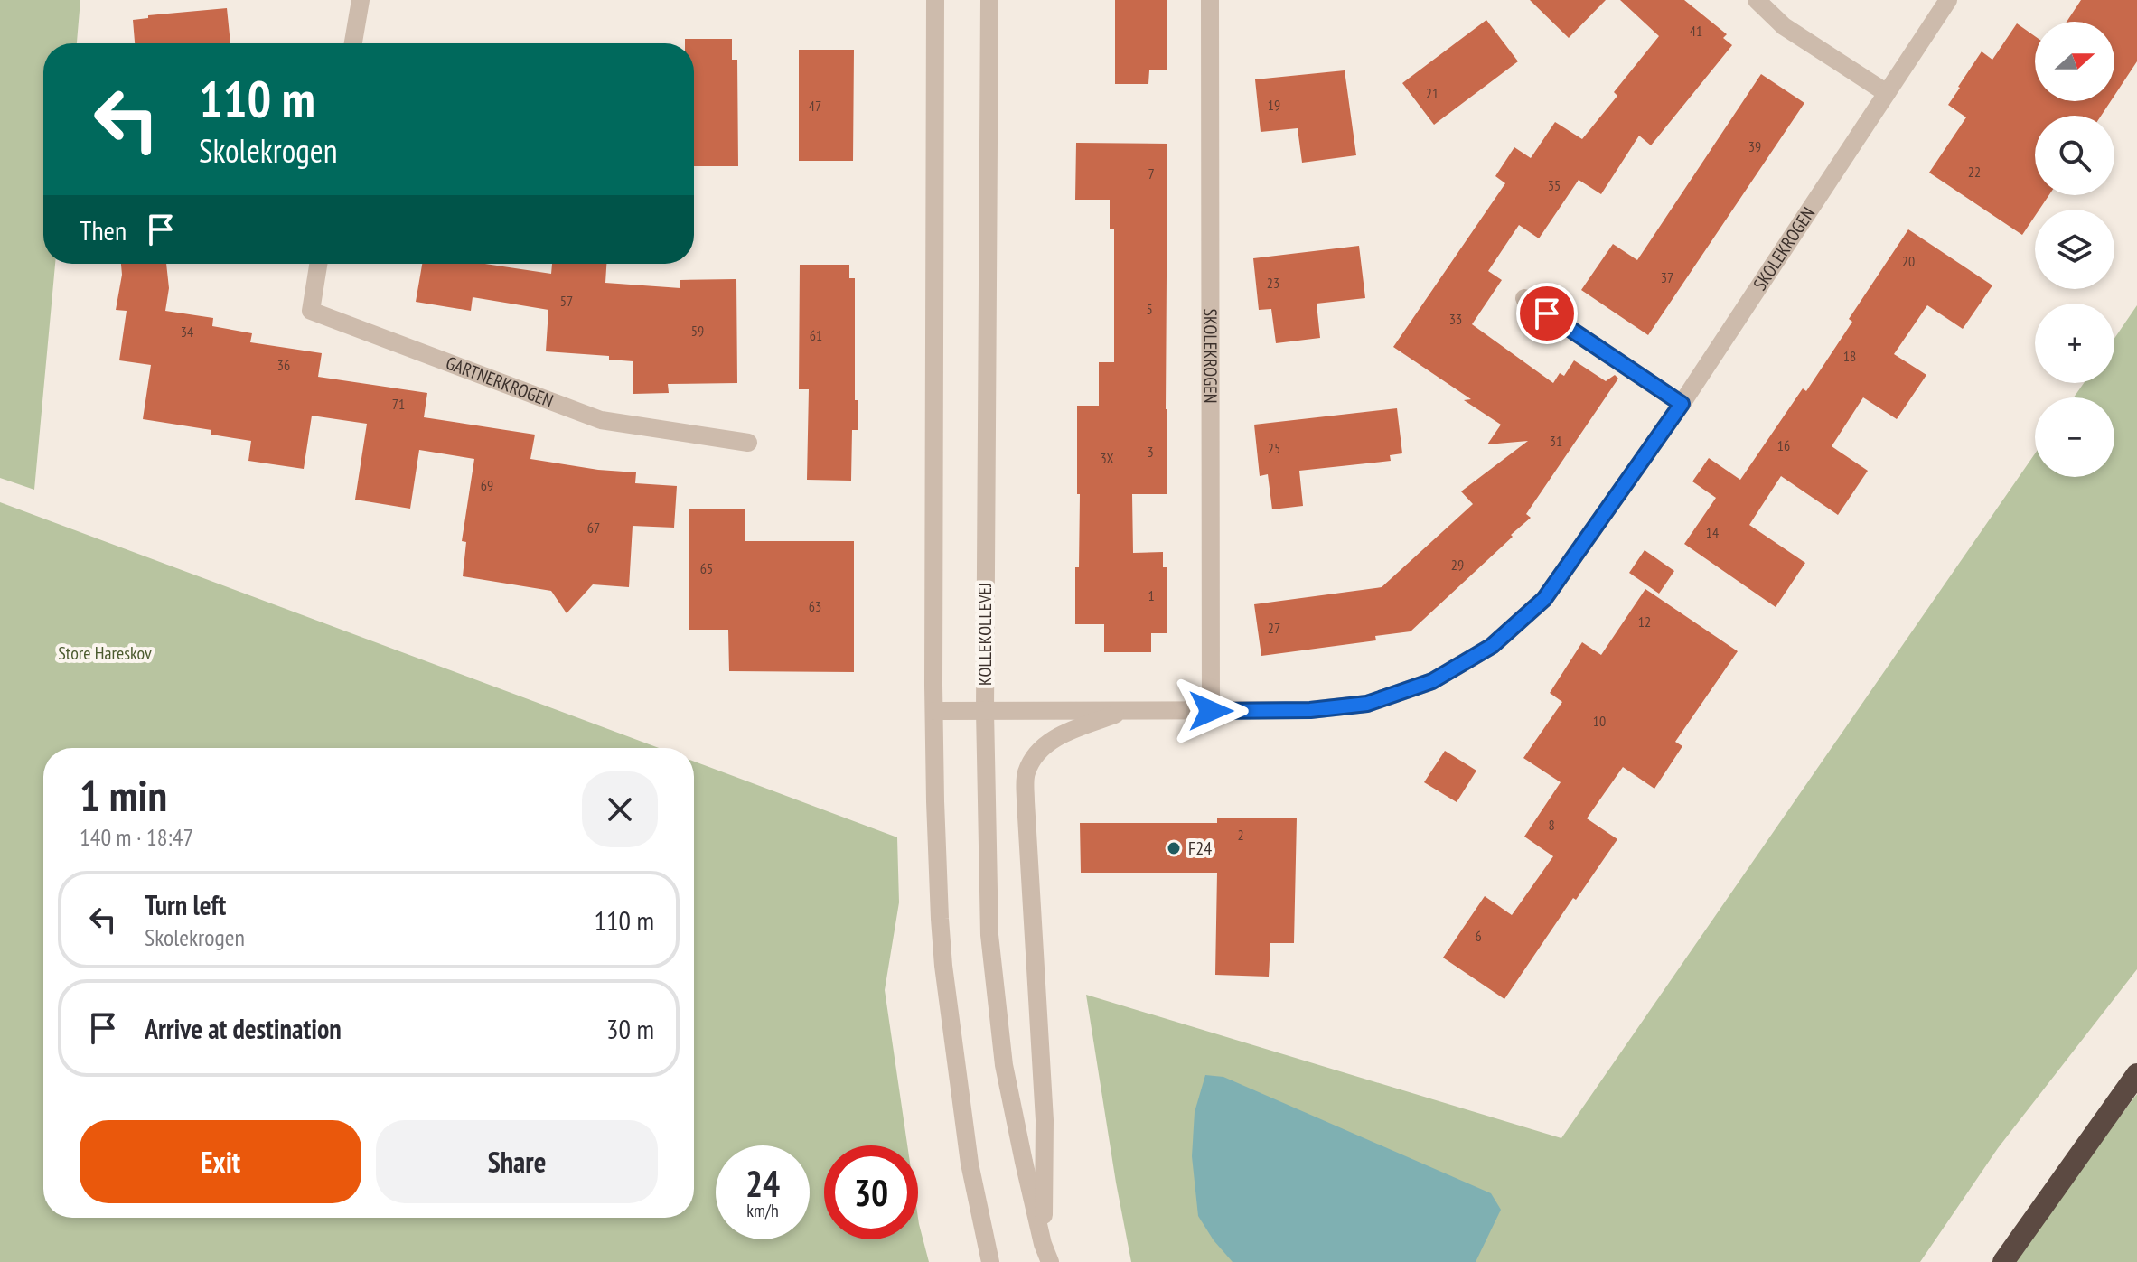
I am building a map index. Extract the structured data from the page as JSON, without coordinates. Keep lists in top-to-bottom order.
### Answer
{
  "streets": {
    "street": ["SKOLEKROGEN", "GARTNERKROGEN", "KOLLEKOLLEVEJ"]
  },
  "crossings": [
    ["SKOLEKROGEN", "KOLLEKOLLEVEJ"]
  ],
  "parks": ["Store Hareskov"],
  "places": ["F24"],
  "house_numbers": [
    "41",
    "21",
    "19",
    "47",
    "39",
    "22",
    "7",
    "35",
    "20",
    "37",
    "23",
    "57",
    "5",
    "33",
    "59",
    "34",
    "61",
    "18",
    "36",
    "71",
    "31",
    "16",
    "25",
    "3",
    "3X",
    "69",
    "67",
    "14",
    "29",
    "65",
    "1",
    "63",
    "12",
    "27",
    "10",
    "8",
    "2",
    "6"
  ],
  "north": "right",
  "page": {
    "map_buttons": ["+", "−"],
    "turn": ["110 m", "Skolekrogen"],
    "then": "Then",
    "heading": ["1 min", "140 m · 18:47"],
    "list": [
      {
        "name": "Turn left",
        "note": "Skolekrogen",
        "value": "110 m"
      },
      {
        "name": "Arrive at destination",
        "value": "30 m"
      }
    ],
    "buttons": ["Exit", "Share"],
    "speed": "24 km/h",
    "limit": "30"
  }
}
